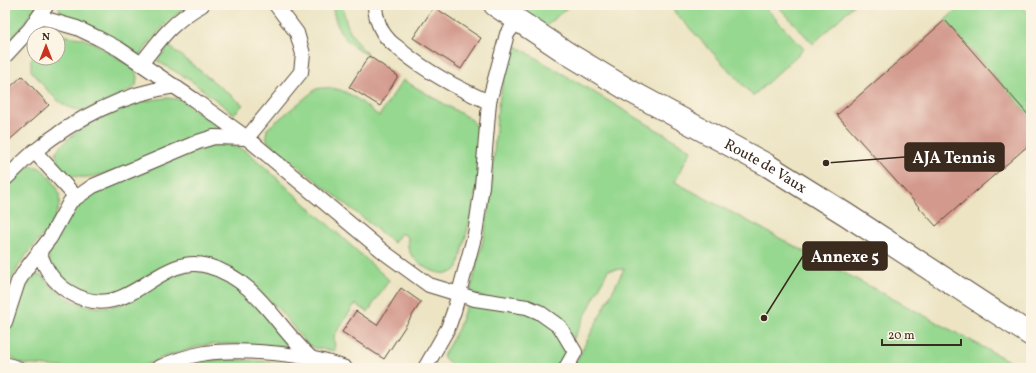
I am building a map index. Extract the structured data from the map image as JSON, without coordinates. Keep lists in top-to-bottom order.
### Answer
{
  "streets": {
    "street": ["Route de Vaux"]
  },
  "places": ["AJA Tennis", "Annexe 5"],
  "scale_bar": "20 m",
  "north": "top"
}
